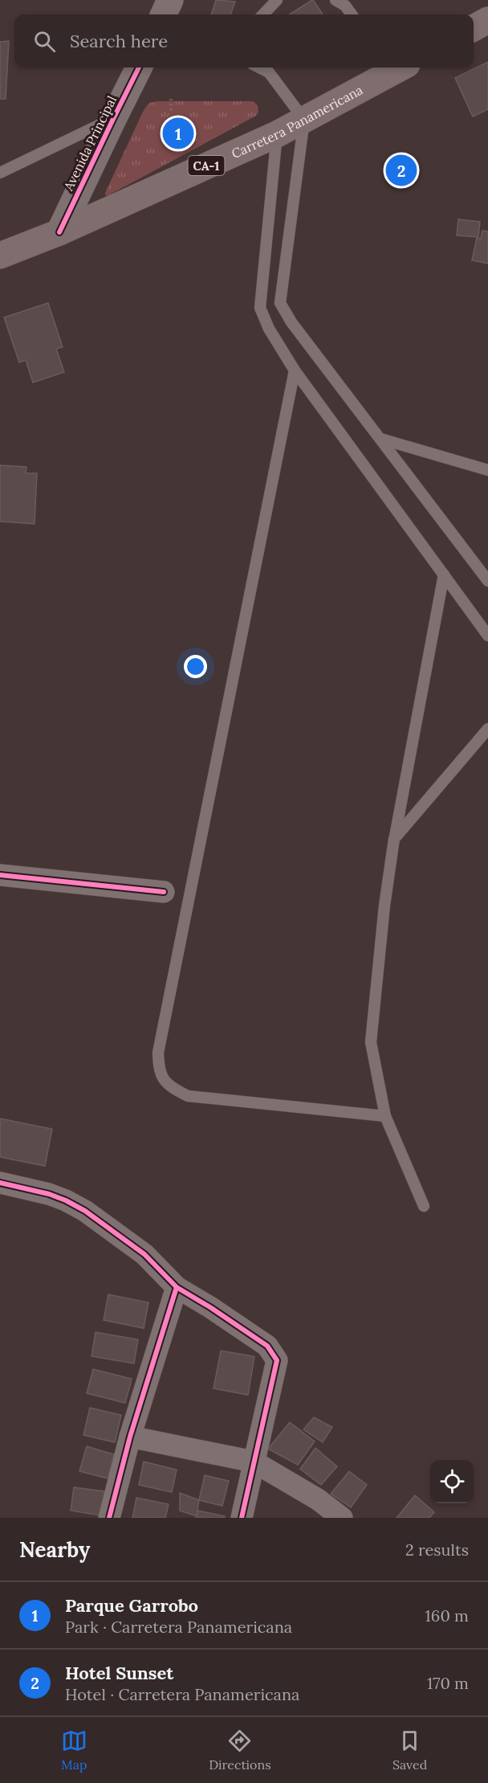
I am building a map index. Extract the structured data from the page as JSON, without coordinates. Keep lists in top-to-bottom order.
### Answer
{
  "streets": {
    "highway": ["Carretera Panamericana", "CA-1"],
    "street": ["Avenida Principal"]
  },
  "crossings": [
    ["Carretera Panamericana", "Avenida Principal"]
  ],
  "page": {
    "search": "Search here",
    "pins": ["1", "2"],
    "heading": ["Nearby", "2 results"],
    "list": [
      {
        "mark": "1",
        "name": "Parque Garrobo",
        "note": "Park · Carretera Panamericana",
        "value": "160 m"
      },
      {
        "mark": "2",
        "name": "Hotel Sunset",
        "note": "Hotel · Carretera Panamericana",
        "value": "170 m"
      }
    ],
    "nav": ["Map", "Directions", "Saved"]
  }
}
